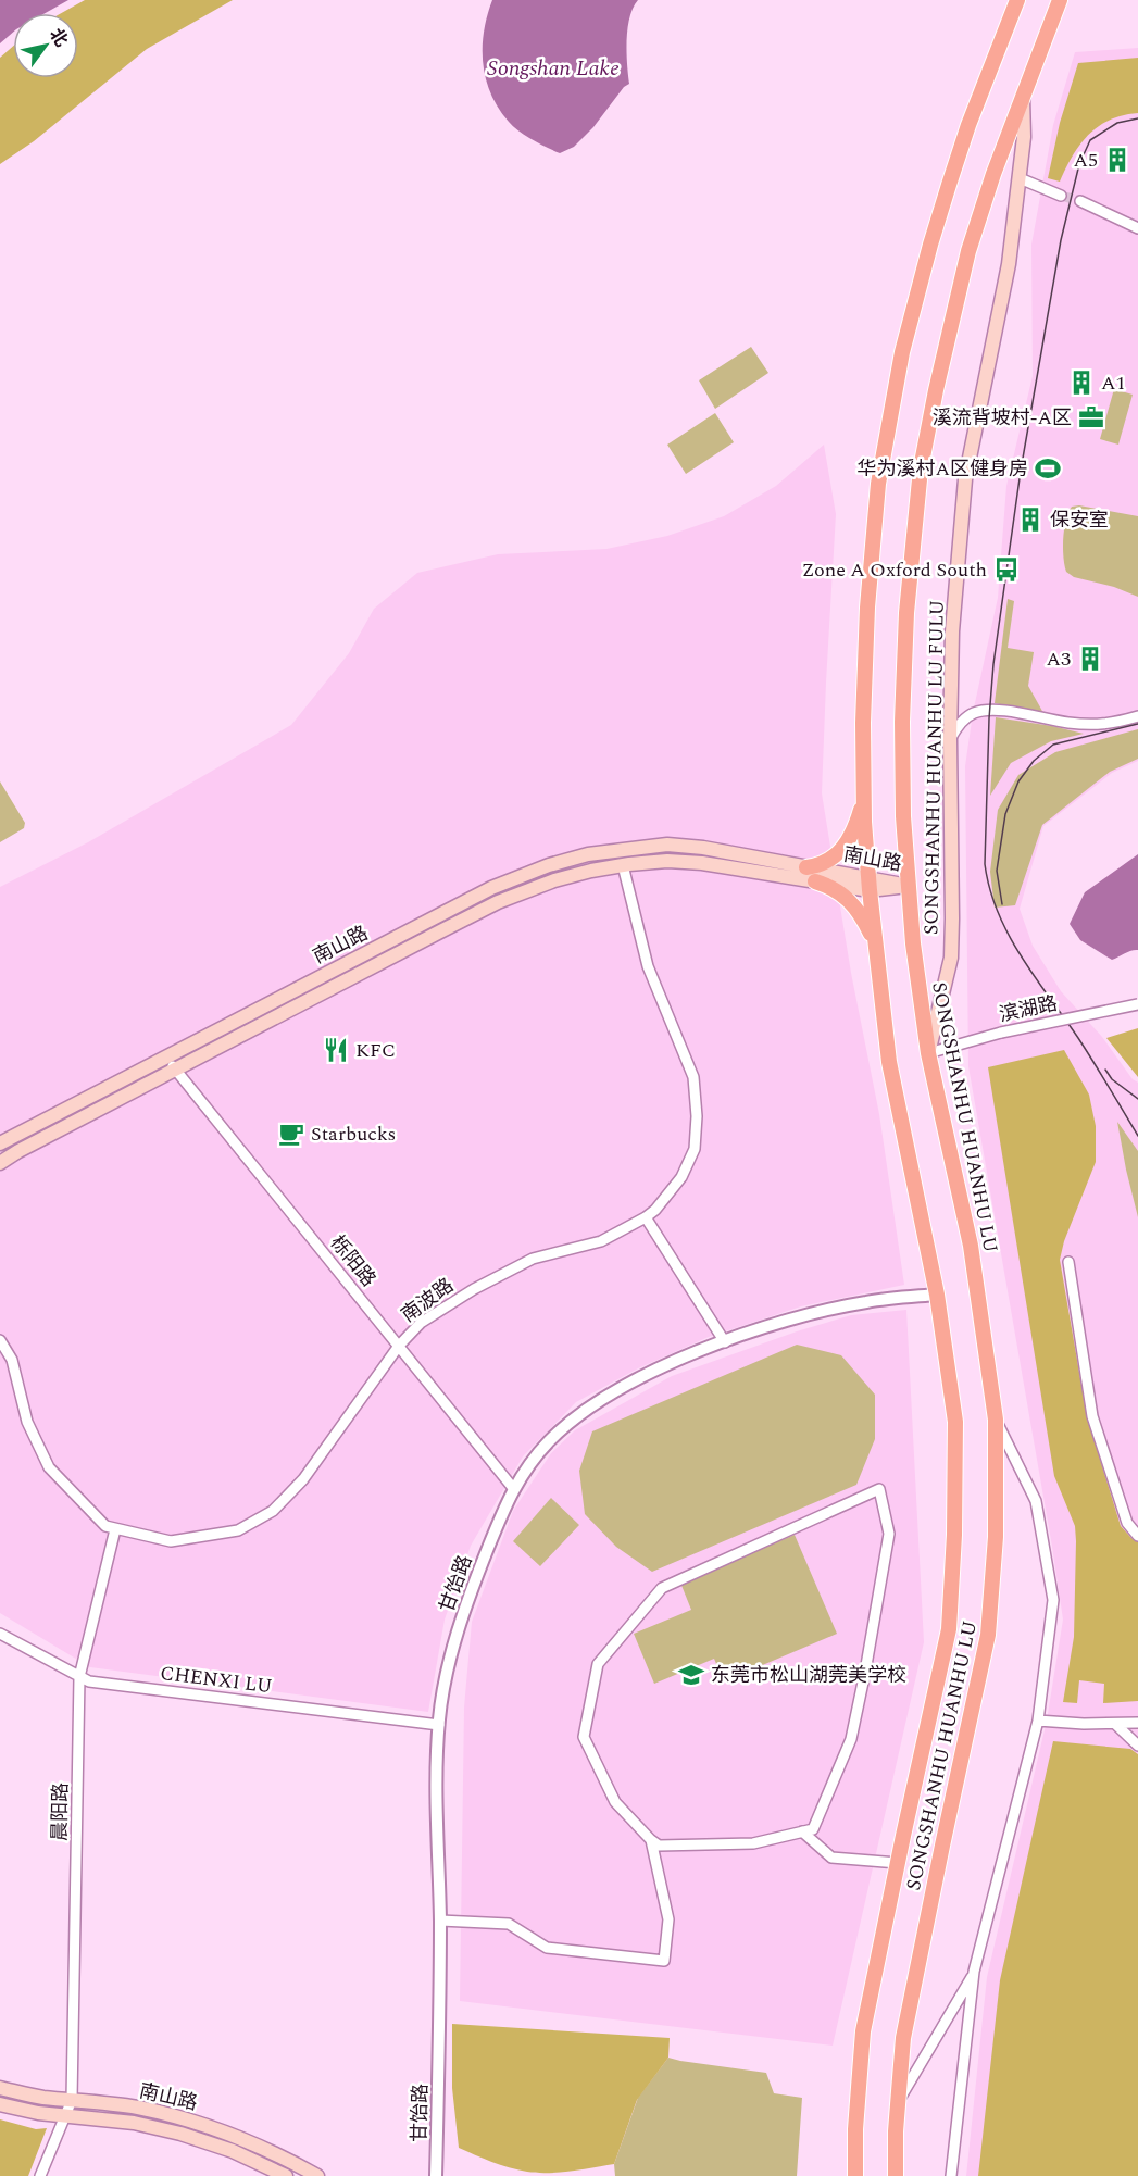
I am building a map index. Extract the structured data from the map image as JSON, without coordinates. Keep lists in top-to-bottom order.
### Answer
{
  "streets": {
    "main road": ["SONGSHANHU HUANHU LU FULU", "南山路", "SONGSHANHU HUANHU LU"],
    "street": [
      "滨湖路",
      "栎阳路",
      "南波路",
      "甘饴路",
      "CHENXI LU",
      "晨阳路"
    ]
  },
  "crossings": [
    ["SONGSHANHU HUANHU LU FULU", "滨湖路"],
    ["SONGSHANHU HUANHU LU FULU", "SONGSHANHU HUANHU LU"],
    ["南山路", "SONGSHANHU HUANHU LU"],
    ["南山路", "栎阳路"],
    ["南山路", "南波路"],
    ["南山路", "晨阳路"],
    ["滨湖路", "SONGSHANHU HUANHU LU"],
    ["SONGSHANHU HUANHU LU", "甘饴路"],
    ["栎阳路", "南波路"],
    ["栎阳路", "甘饴路"],
    ["南波路", "晨阳路"],
    ["甘饴路", "CHENXI LU"],
    ["CHENXI LU", "晨阳路"]
  ],
  "water": ["Songshan Lake"],
  "places": {
    "building": [
      "A5",
      "A1",
      "保安室",
      "A3"
    ],
    "office": ["溪流背坡村-A区"],
    "sports": ["华为溪村A区健身房"],
    "bus stop": ["Zone A Oxford South"],
    "restaurant": ["KFC"],
    "cafe": ["Starbucks"],
    "school or university": ["东莞市松山湖莞美学校"]
  },
  "north": "top right"
}
